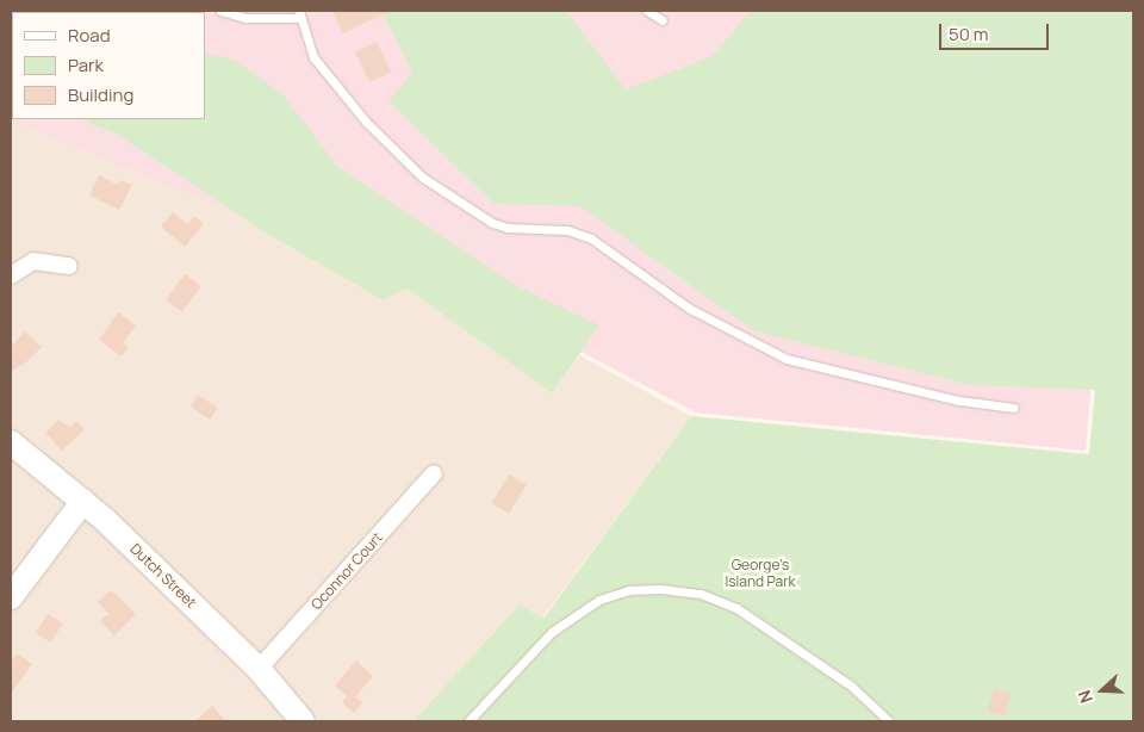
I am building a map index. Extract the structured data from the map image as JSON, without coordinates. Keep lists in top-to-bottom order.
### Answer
{
  "streets": {
    "street": ["Oconnor Court", "Dutch Street"]
  },
  "crossings": [
    ["Oconnor Court", "Dutch Street"]
  ],
  "parks": ["George's Island Park"],
  "legend": ["Road", "Park", "Building"],
  "scale_bar": "50 m",
  "north": "left"
}
